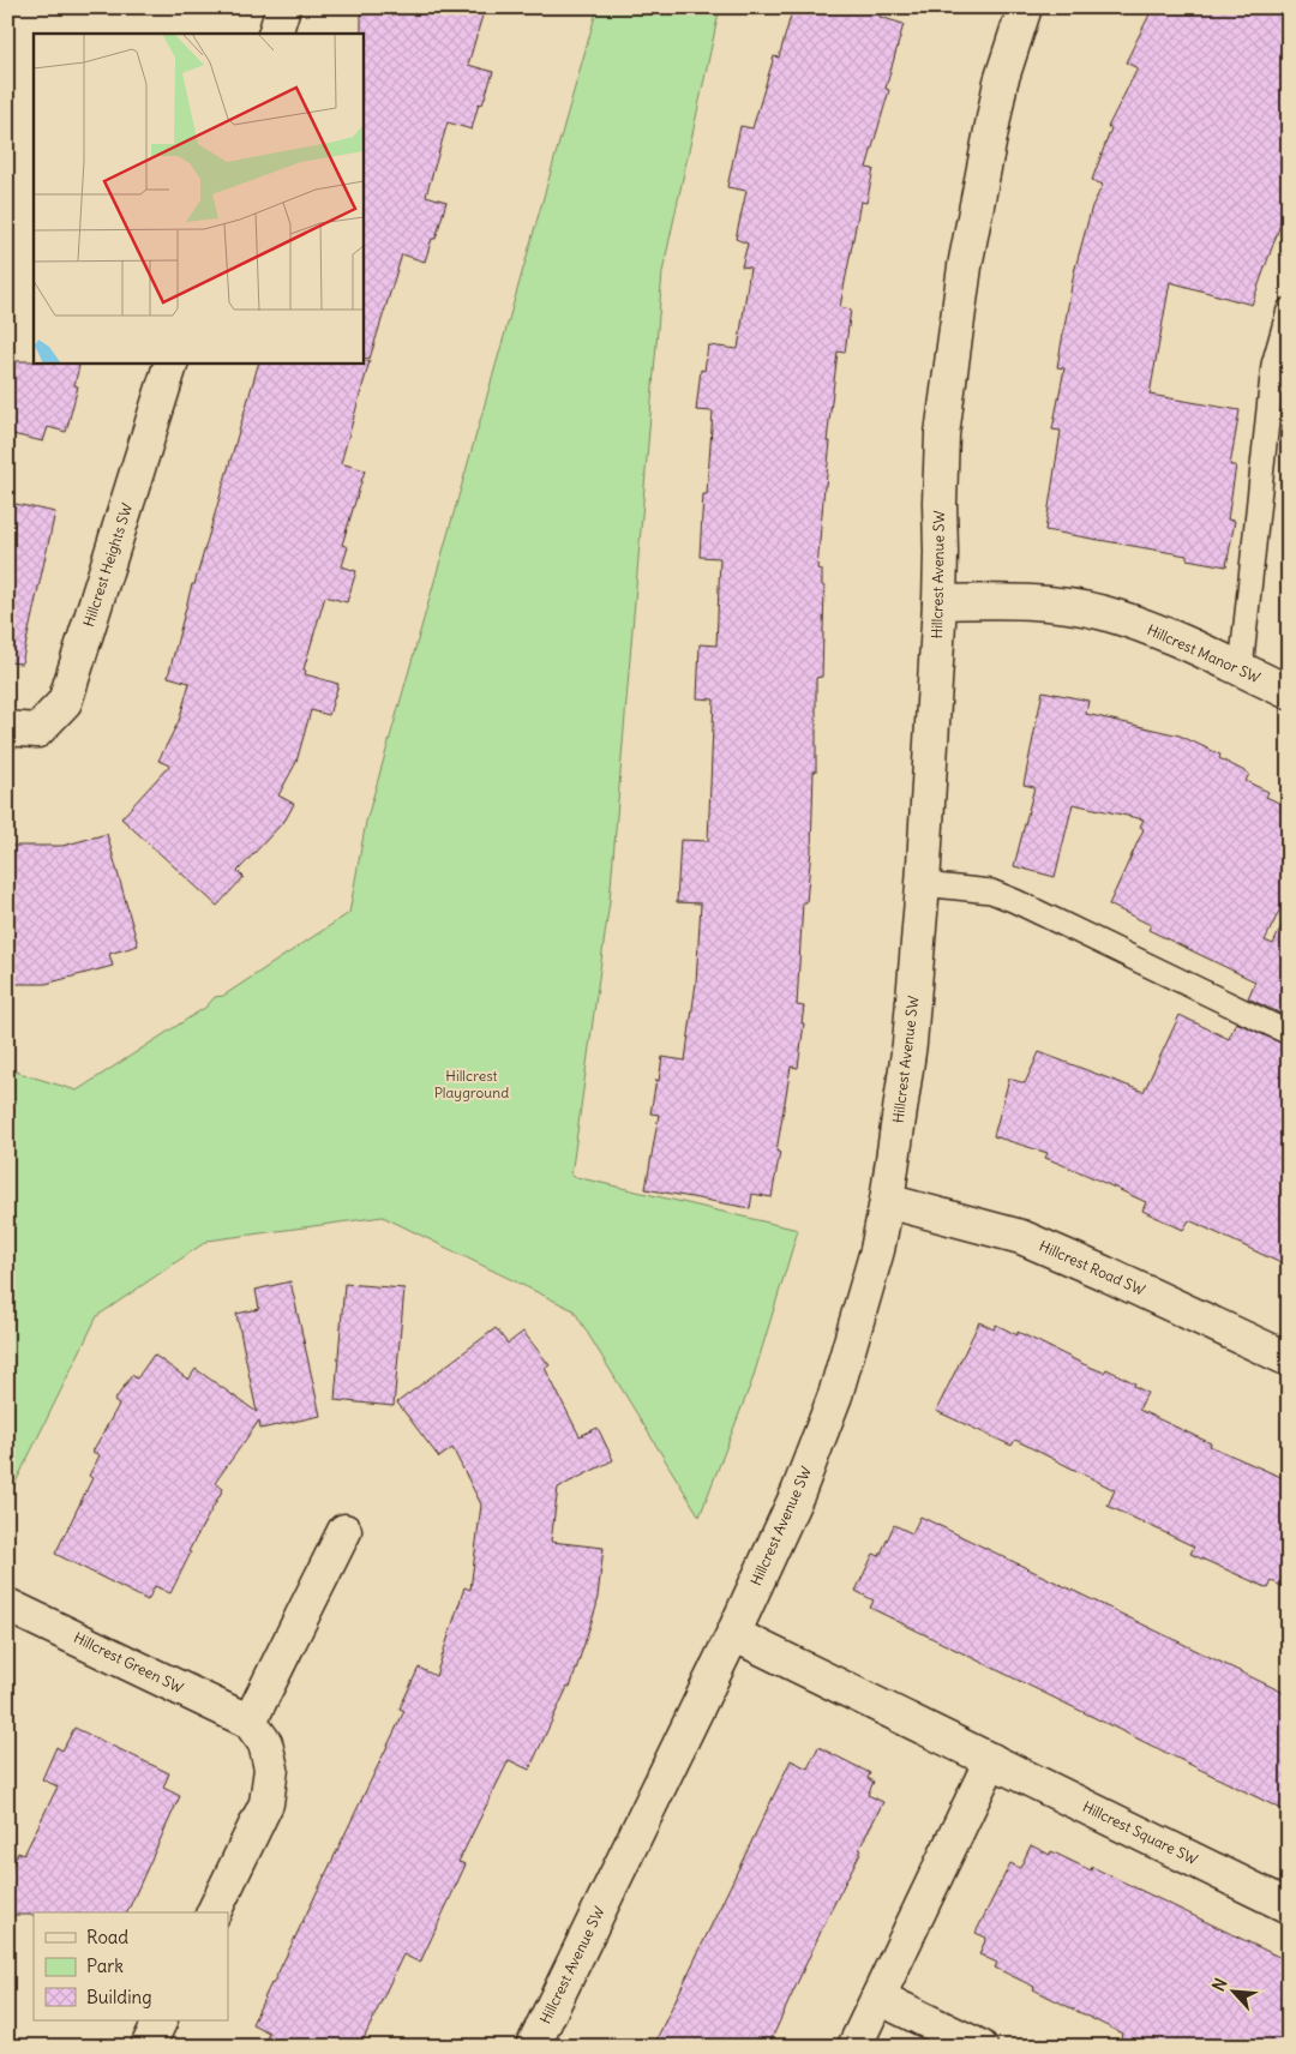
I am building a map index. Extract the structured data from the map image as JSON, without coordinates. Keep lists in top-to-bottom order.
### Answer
{
  "streets": {
    "street": [
      "Hillcrest Heights SW",
      "Hillcrest Avenue SW",
      "Hillcrest Manor SW",
      "Hillcrest Road SW",
      "Hillcrest Green SW",
      "Hillcrest Square SW"
    ]
  },
  "crossings": [
    ["Hillcrest Avenue SW", "Hillcrest Manor SW"],
    ["Hillcrest Avenue SW", "Hillcrest Road SW"],
    ["Hillcrest Avenue SW", "Hillcrest Square SW"]
  ],
  "parks": ["Hillcrest Playground"],
  "legend": ["Road", "Park", "Building"],
  "north": "top left"
}
